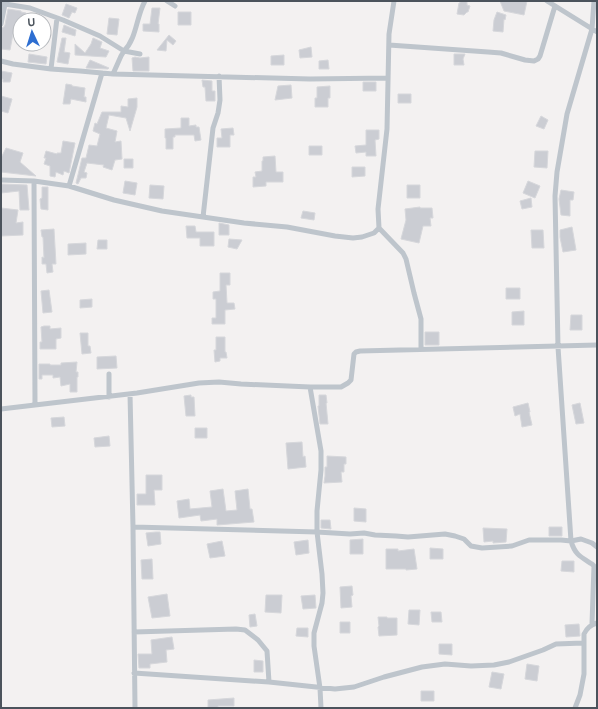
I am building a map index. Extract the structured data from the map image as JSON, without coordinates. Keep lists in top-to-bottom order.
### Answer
{
  "north": "top"
}
